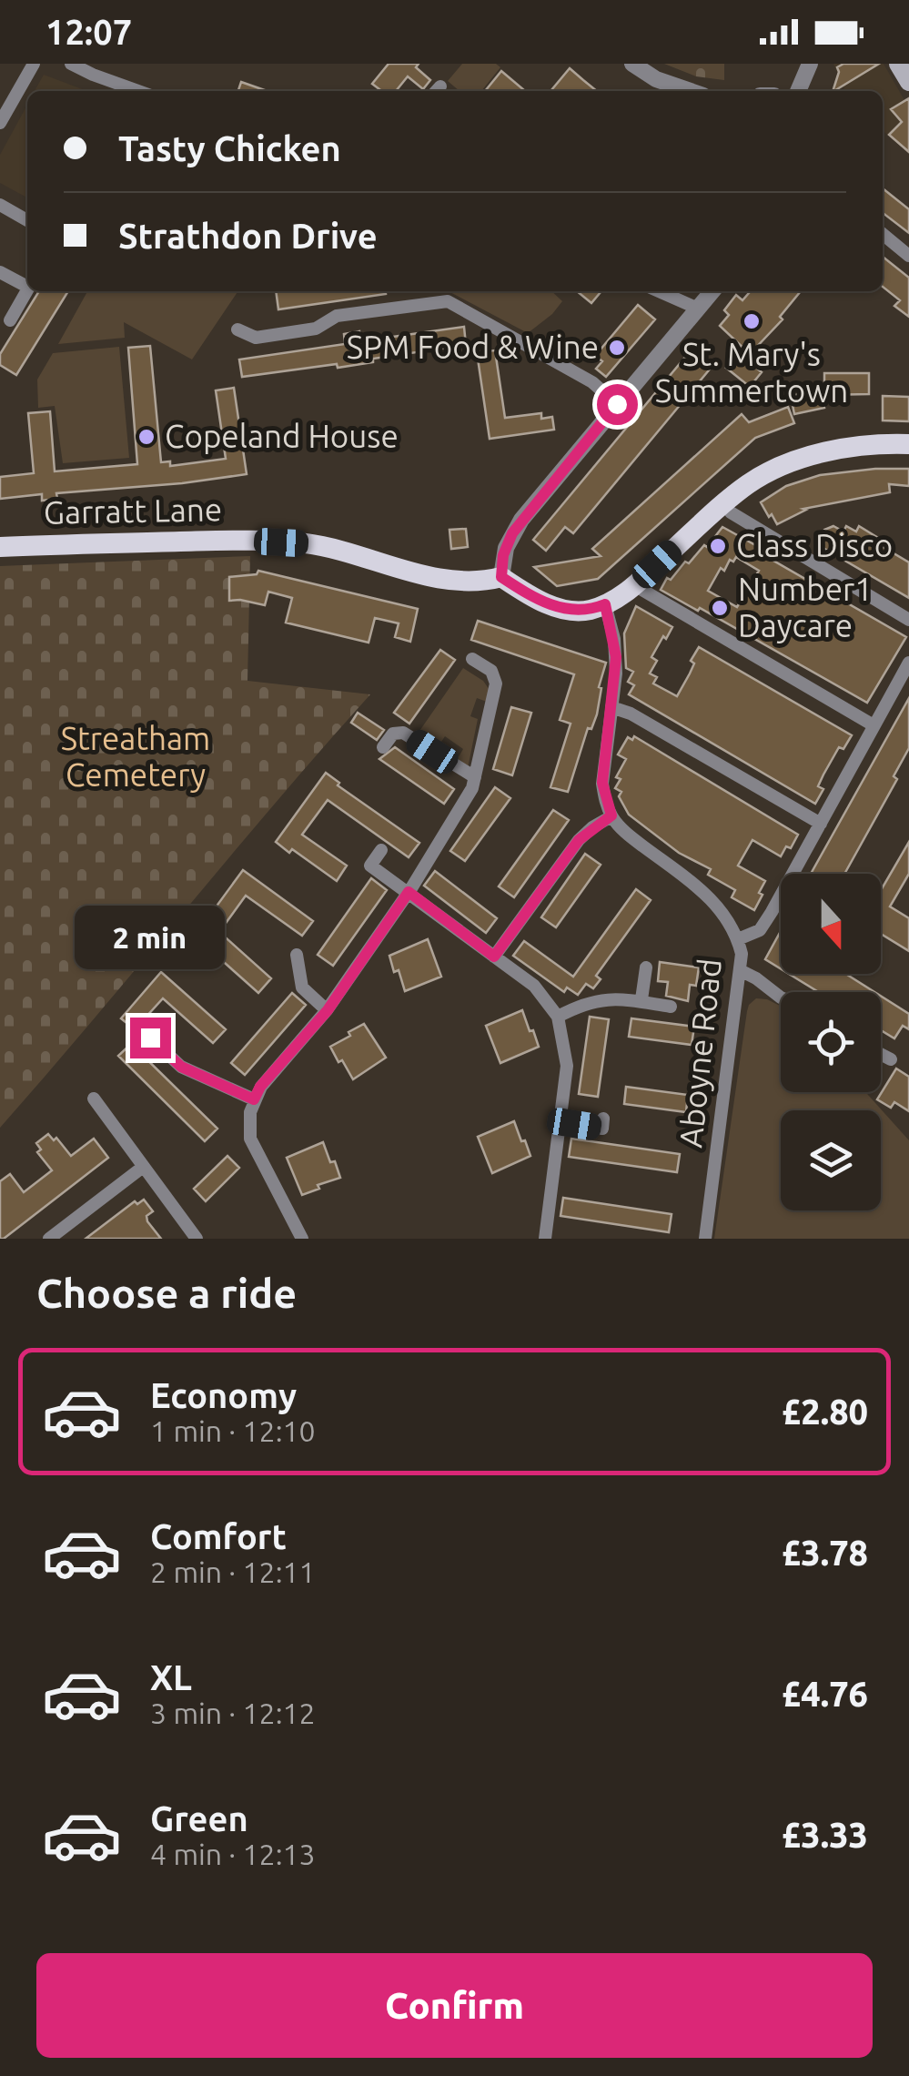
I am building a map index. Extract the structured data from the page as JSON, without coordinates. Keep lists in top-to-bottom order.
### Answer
{
  "streets": {
    "main road": ["Garratt Lane"],
    "street": ["Aboyne Road"]
  },
  "parks": ["Streatham Cemetery"],
  "places": [
    "St. Mary's Summertown",
    "SPM Food & Wine",
    "Copeland House",
    "Class Disco",
    "Number1 Daycare"
  ],
  "north": "bottom",
  "page": {
    "status": "12:07",
    "banner": ["Tasty Chicken", "Strathdon Drive"],
    "bubble": "2 min",
    "heading": "Choose a ride",
    "list": [
      {
        "name": "Economy",
        "note": "1 min · 12:10",
        "value": "£2.80"
      },
      {
        "name": "Comfort",
        "note": "2 min · 12:11",
        "value": "£3.78"
      },
      {
        "name": "XL",
        "note": "3 min · 12:12",
        "value": "£4.76"
      },
      {
        "name": "Green",
        "note": "4 min · 12:13",
        "value": "£3.33"
      }
    ],
    "buttons": "Confirm"
  }
}
